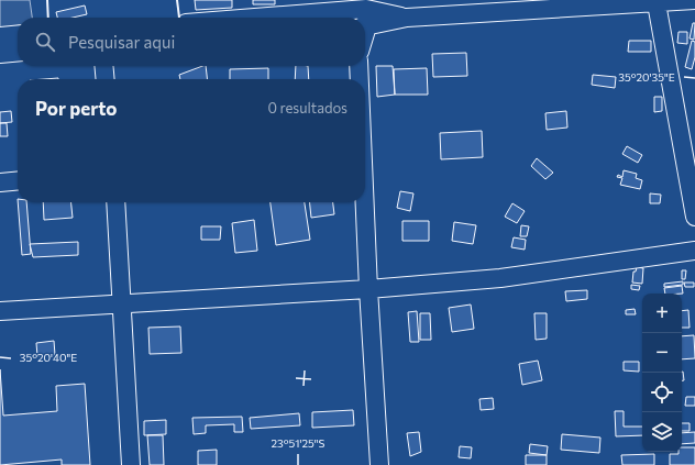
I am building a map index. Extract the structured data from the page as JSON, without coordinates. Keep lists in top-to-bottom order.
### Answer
{
  "page": {
    "search": "Pesquisar aqui",
    "heading": ["Por perto", "0 resultados"],
    "map_buttons": ["+", "−"]
  },
  "coordinates": ["35°20'35\"E", "35°20'40\"E", "23°51'25\"S"]
}
